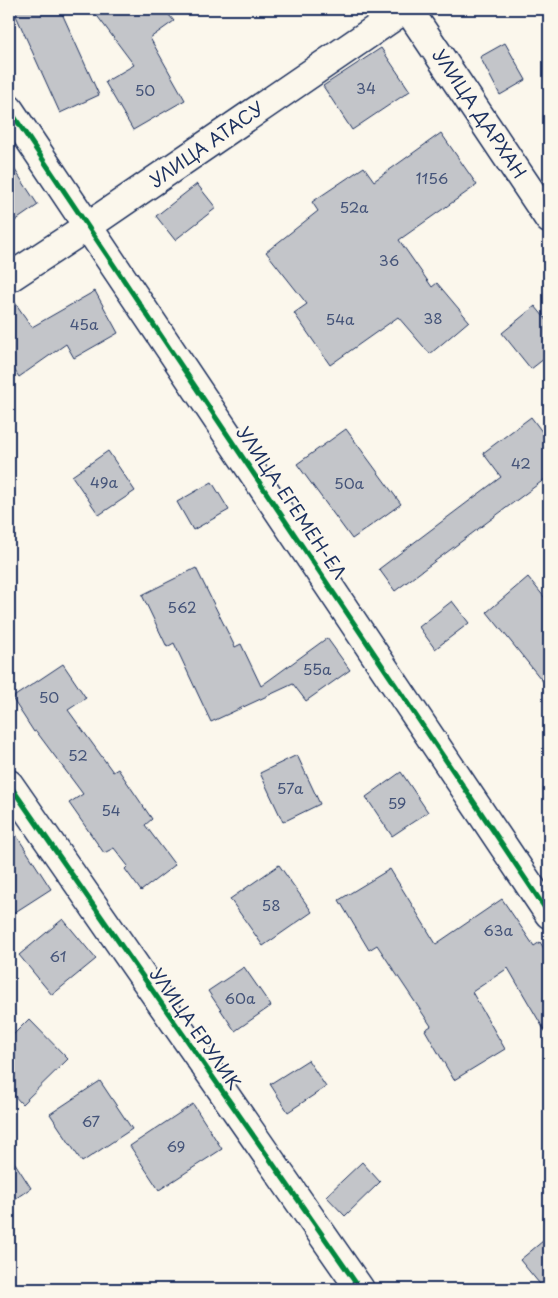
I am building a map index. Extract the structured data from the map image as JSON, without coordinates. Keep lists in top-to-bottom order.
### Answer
{
  "streets": {
    "street": [
      "УЛИЦА ДАРХАН",
      "УЛИЦА АТАСУ",
      "УЛИЦА ЕГЕМЕН-ЕЛ",
      "УЛИЦА ЕРУЛИК"
    ]
  },
  "crossings": [
    ["УЛИЦА ДАРХАН", "УЛИЦА АТАСУ"],
    ["УЛИЦА АТАСУ", "УЛИЦА ЕГЕМЕН-ЕЛ"]
  ],
  "house_numbers": [
    "34",
    "50",
    "1156",
    "52а",
    "36",
    "38",
    "54а",
    "45а",
    "42",
    "49а",
    "50а",
    "562",
    "55а",
    "50",
    "52",
    "57а",
    "59",
    "54",
    "58",
    "63а",
    "61",
    "60а",
    "67",
    "69"
  ]
}
